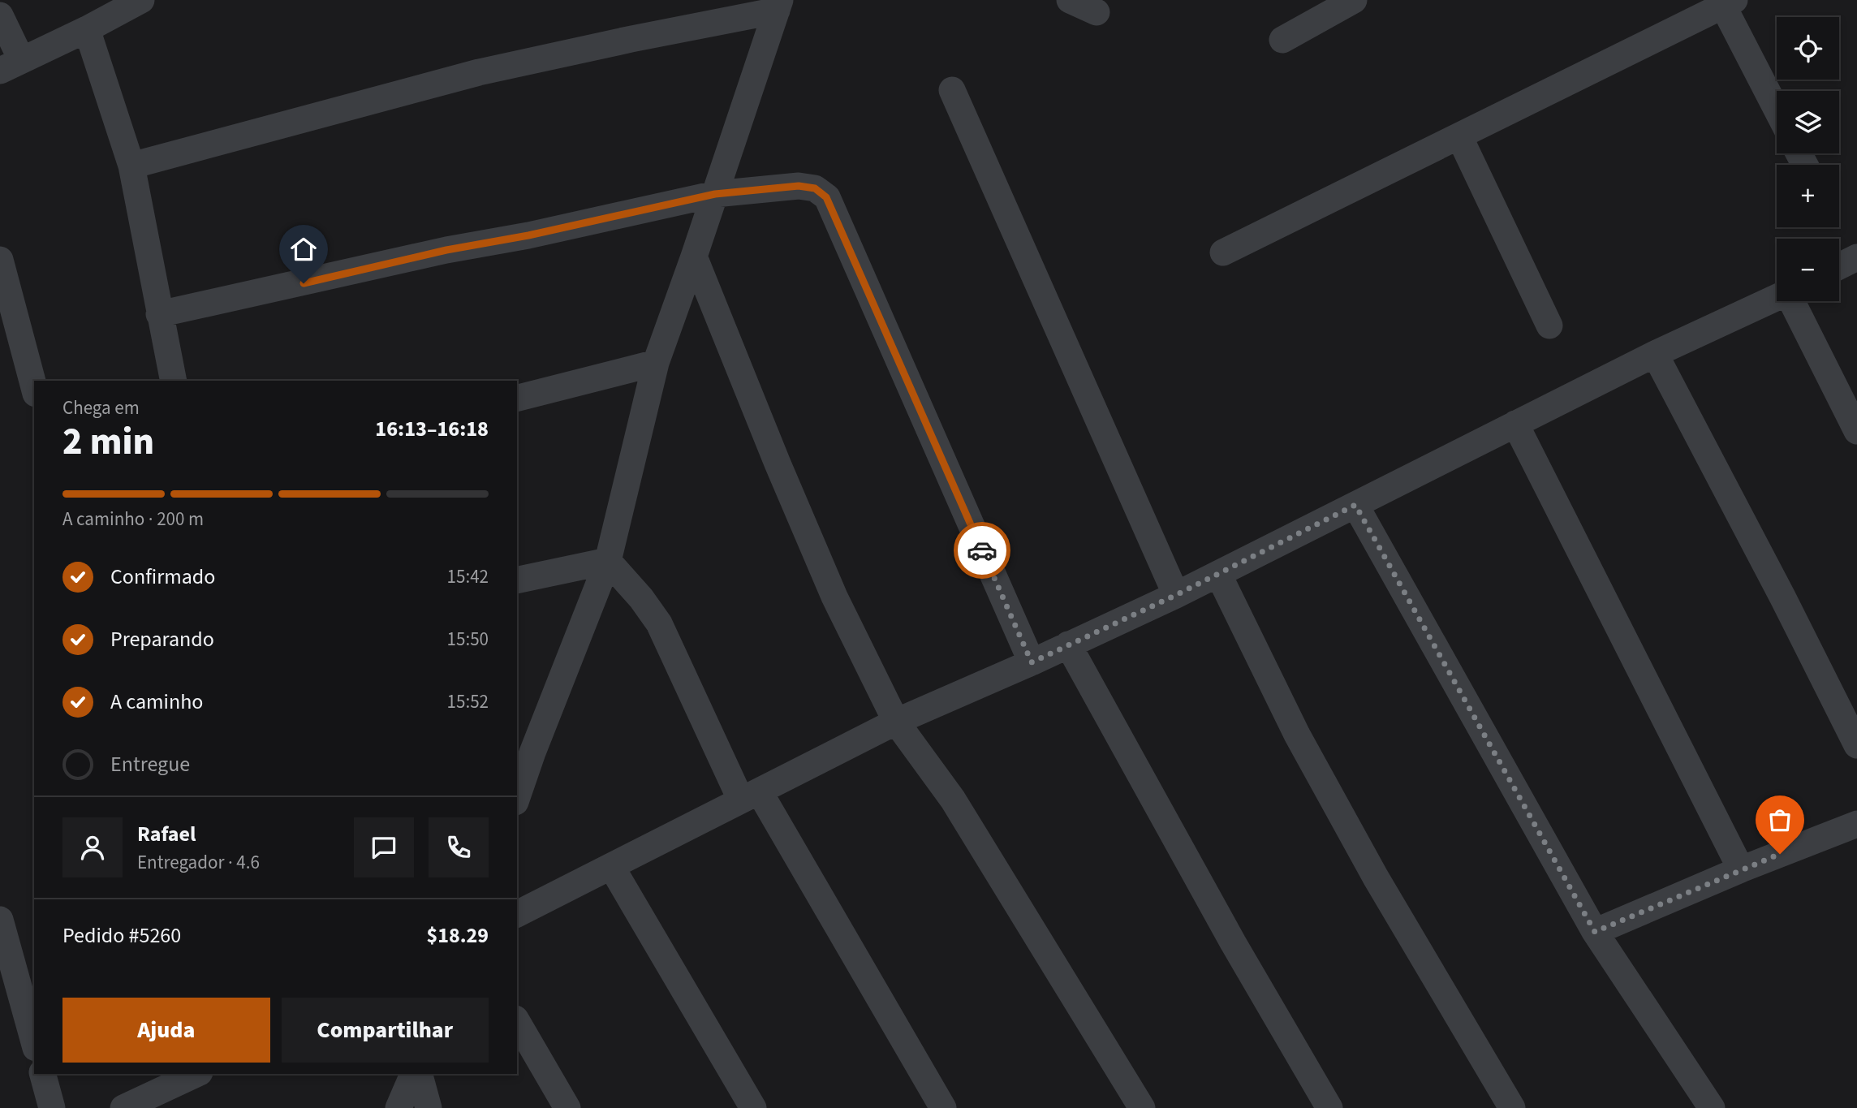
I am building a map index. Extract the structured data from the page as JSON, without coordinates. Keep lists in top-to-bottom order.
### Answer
{
  "page": {
    "map_buttons": ["+", "−"],
    "heading": ["2 min", "Chega em", "16:13–16:18"],
    "panel": [
      "Rafael",
      "Entregador · 4.6",
      "Pedido #5260",
      "$18.29"
    ],
    "bar": "A caminho · 200 m",
    "list": [
      ["Confirmado", "15:42"],
      ["Preparando", "15:50"],
      ["A caminho", "15:52"],
      "Entregue"
    ],
    "buttons": ["Ajuda", "Compartilhar"]
  }
}
